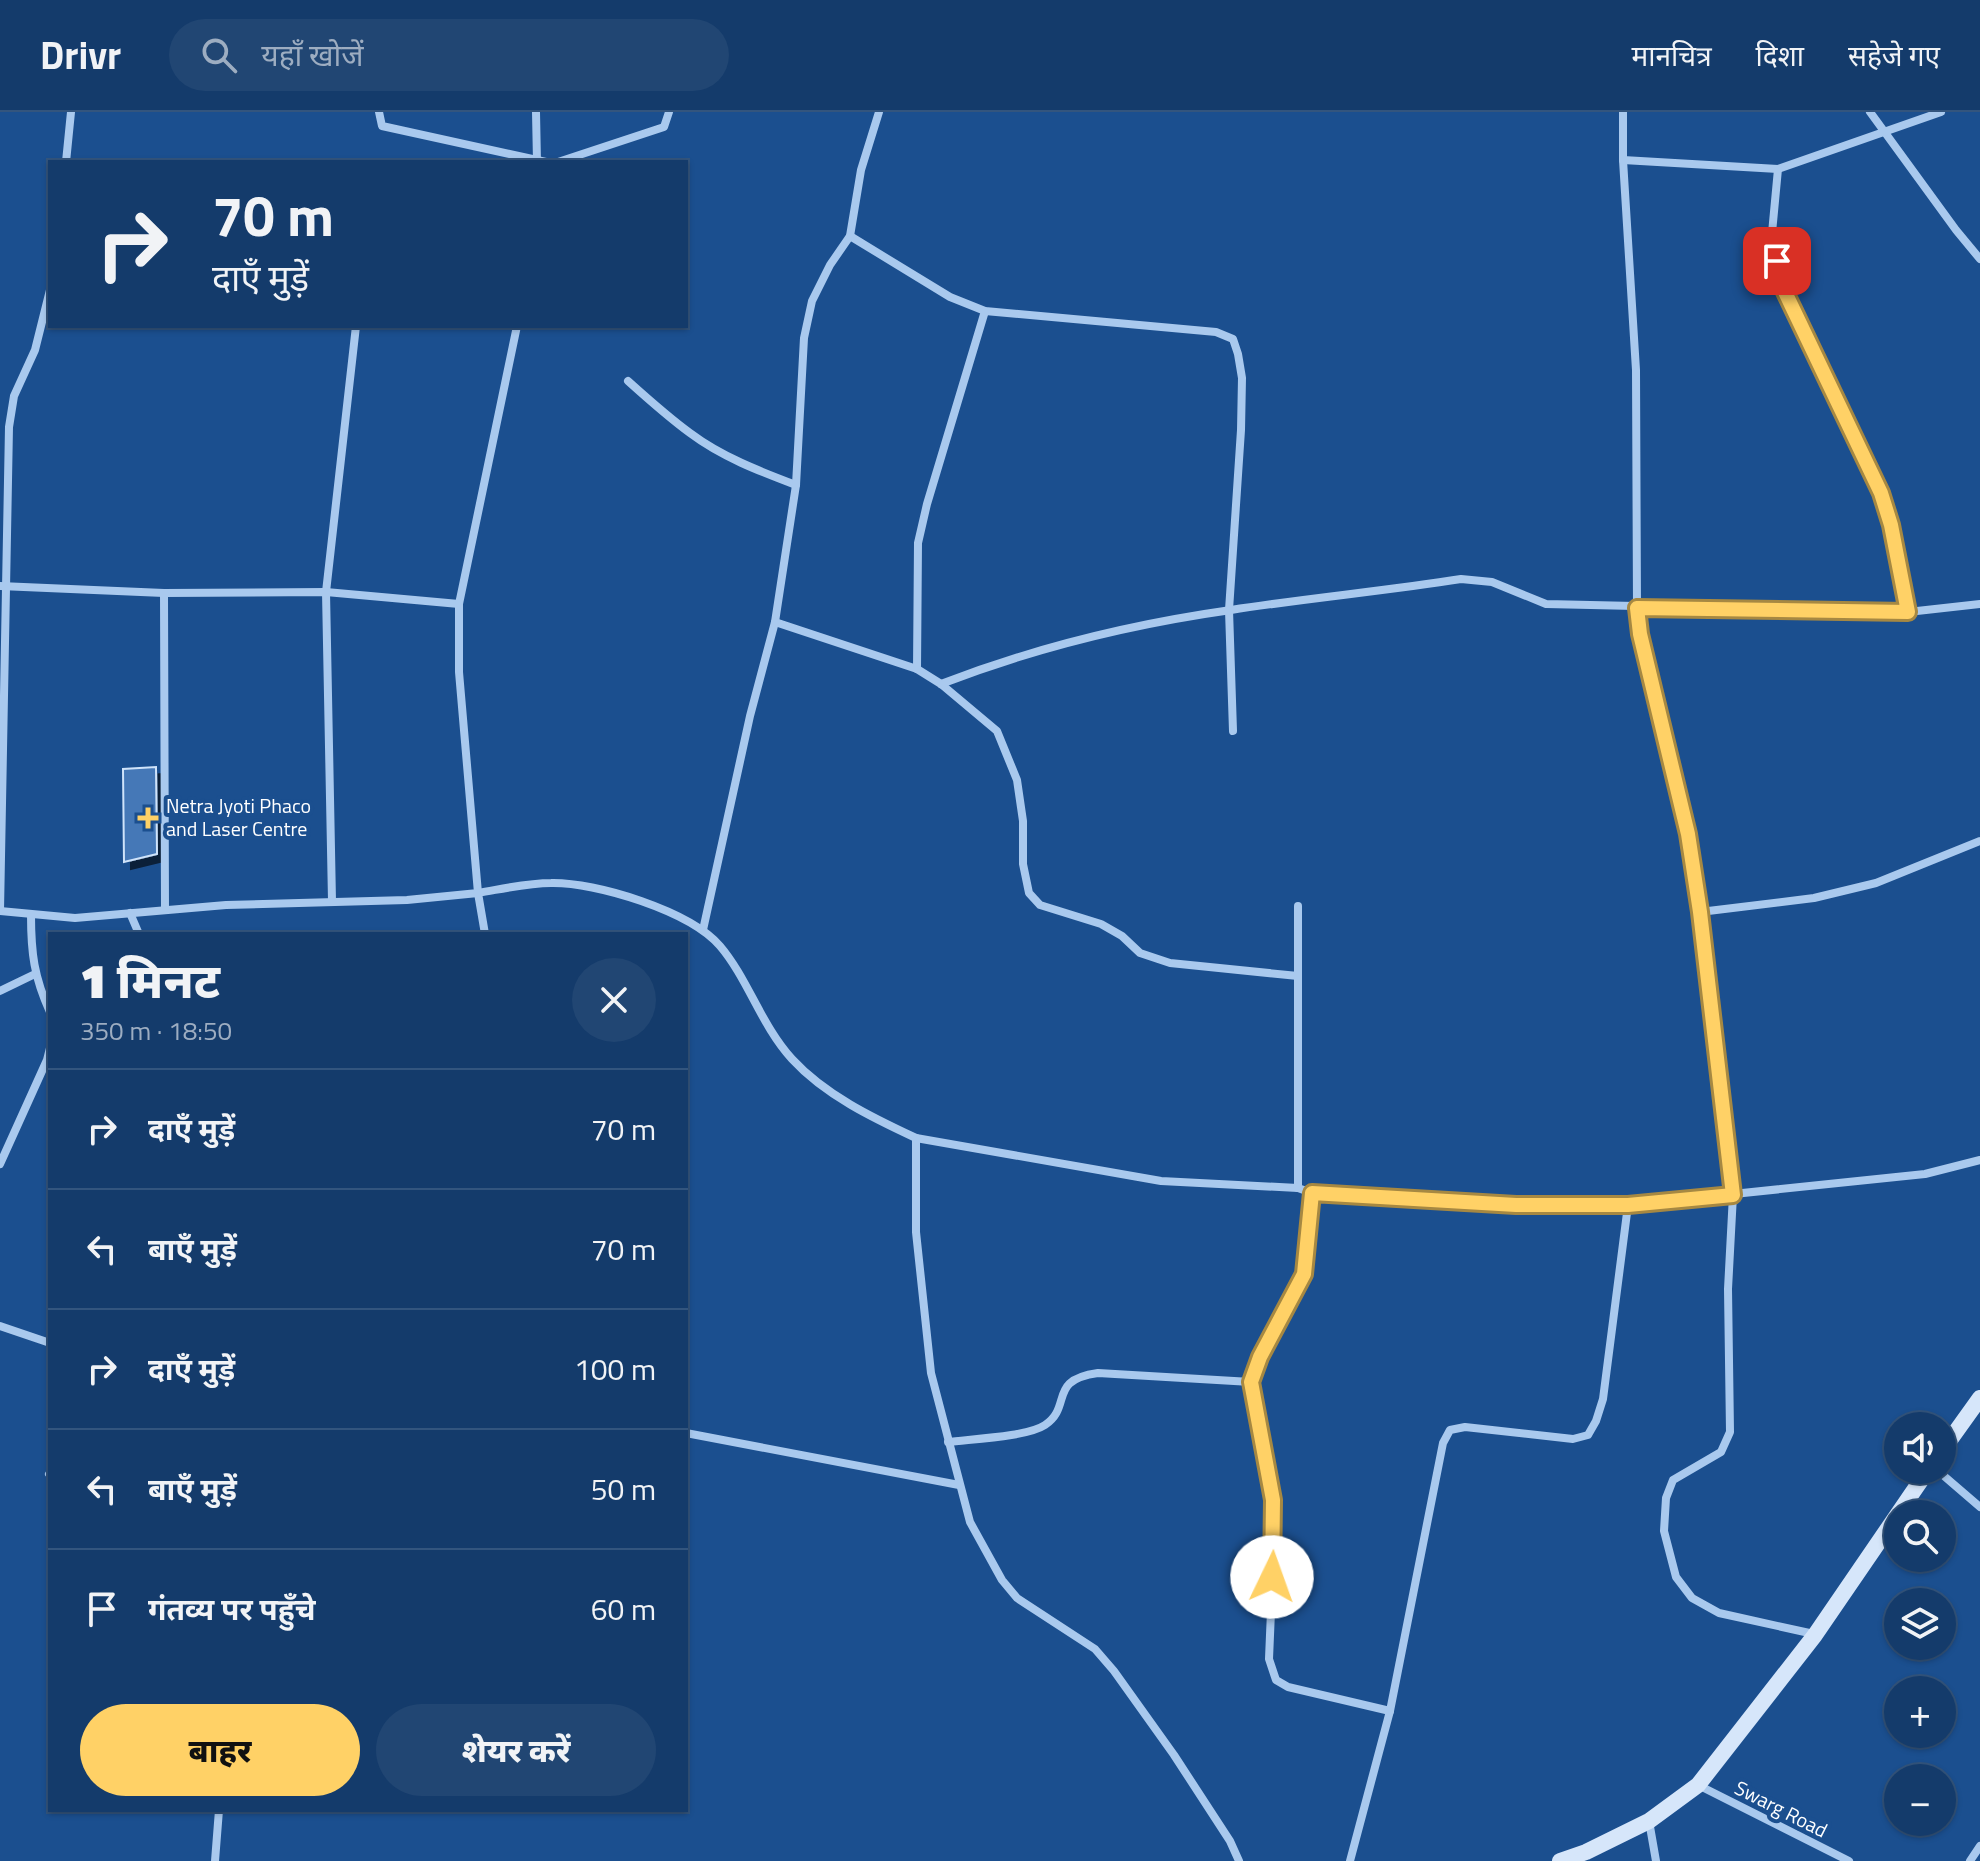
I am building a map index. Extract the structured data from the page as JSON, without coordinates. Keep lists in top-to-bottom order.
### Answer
{
  "streets": {
    "street": ["Swarg Road"]
  },
  "places": {
    "health": ["Netra Jyoti Phaco and Laser Centre"]
  },
  "page": {
    "header": "Drivr",
    "search": "यहाँ खोजें",
    "nav": ["मानचित्र", "दिशा", "सहेजे गए"],
    "turn": ["70 m", "दाएँ मुड़ें"],
    "heading": ["1 मिनट", "350 m · 18:50"],
    "list": [
      {
        "name": "दाएँ मुड़ें",
        "value": "70 m"
      },
      {
        "name": "बाएँ मुड़ें",
        "value": "70 m"
      },
      {
        "name": "दाएँ मुड़ें",
        "value": "100 m"
      },
      {
        "name": "बाएँ मुड़ें",
        "value": "50 m"
      },
      {
        "name": "गंतव्य पर पहुँचे",
        "value": "60 m"
      }
    ],
    "map_buttons": ["+", "−"],
    "buttons": ["बाहर", "शेयर करें"]
  }
}
